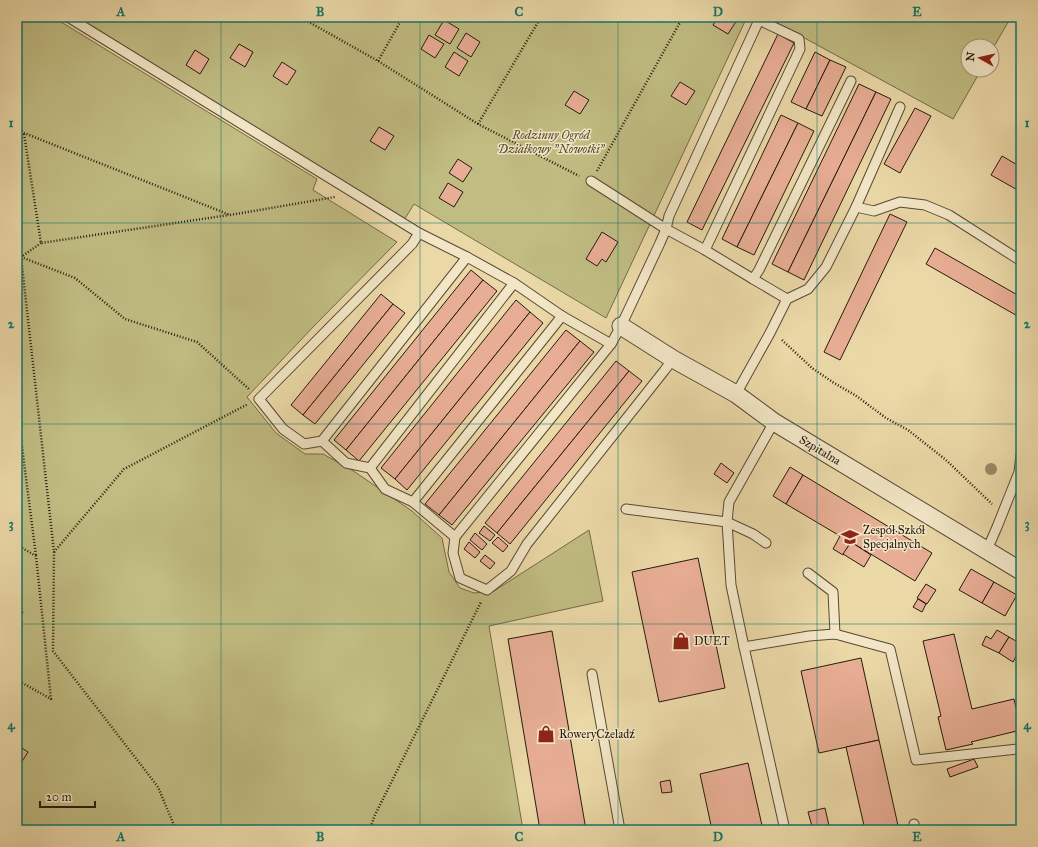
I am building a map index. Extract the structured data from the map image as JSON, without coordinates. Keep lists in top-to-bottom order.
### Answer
{
  "streets": {
    "street": ["Szpitalna"]
  },
  "parks": ["Rodzinny Ogród Działkowy \"Nowotki\""],
  "places": {
    "school or university": ["Zespół Szkół Specjalnych"],
    "shop": ["DUET", "RoweryCzeladź"]
  },
  "scale_bar": "20 m",
  "north": "left",
  "grid": {
    "columns": [
      "A",
      "B",
      "C",
      "D",
      "E"
    ],
    "rows": [
      "1",
      "2",
      "3",
      "4"
    ]
  }
}
